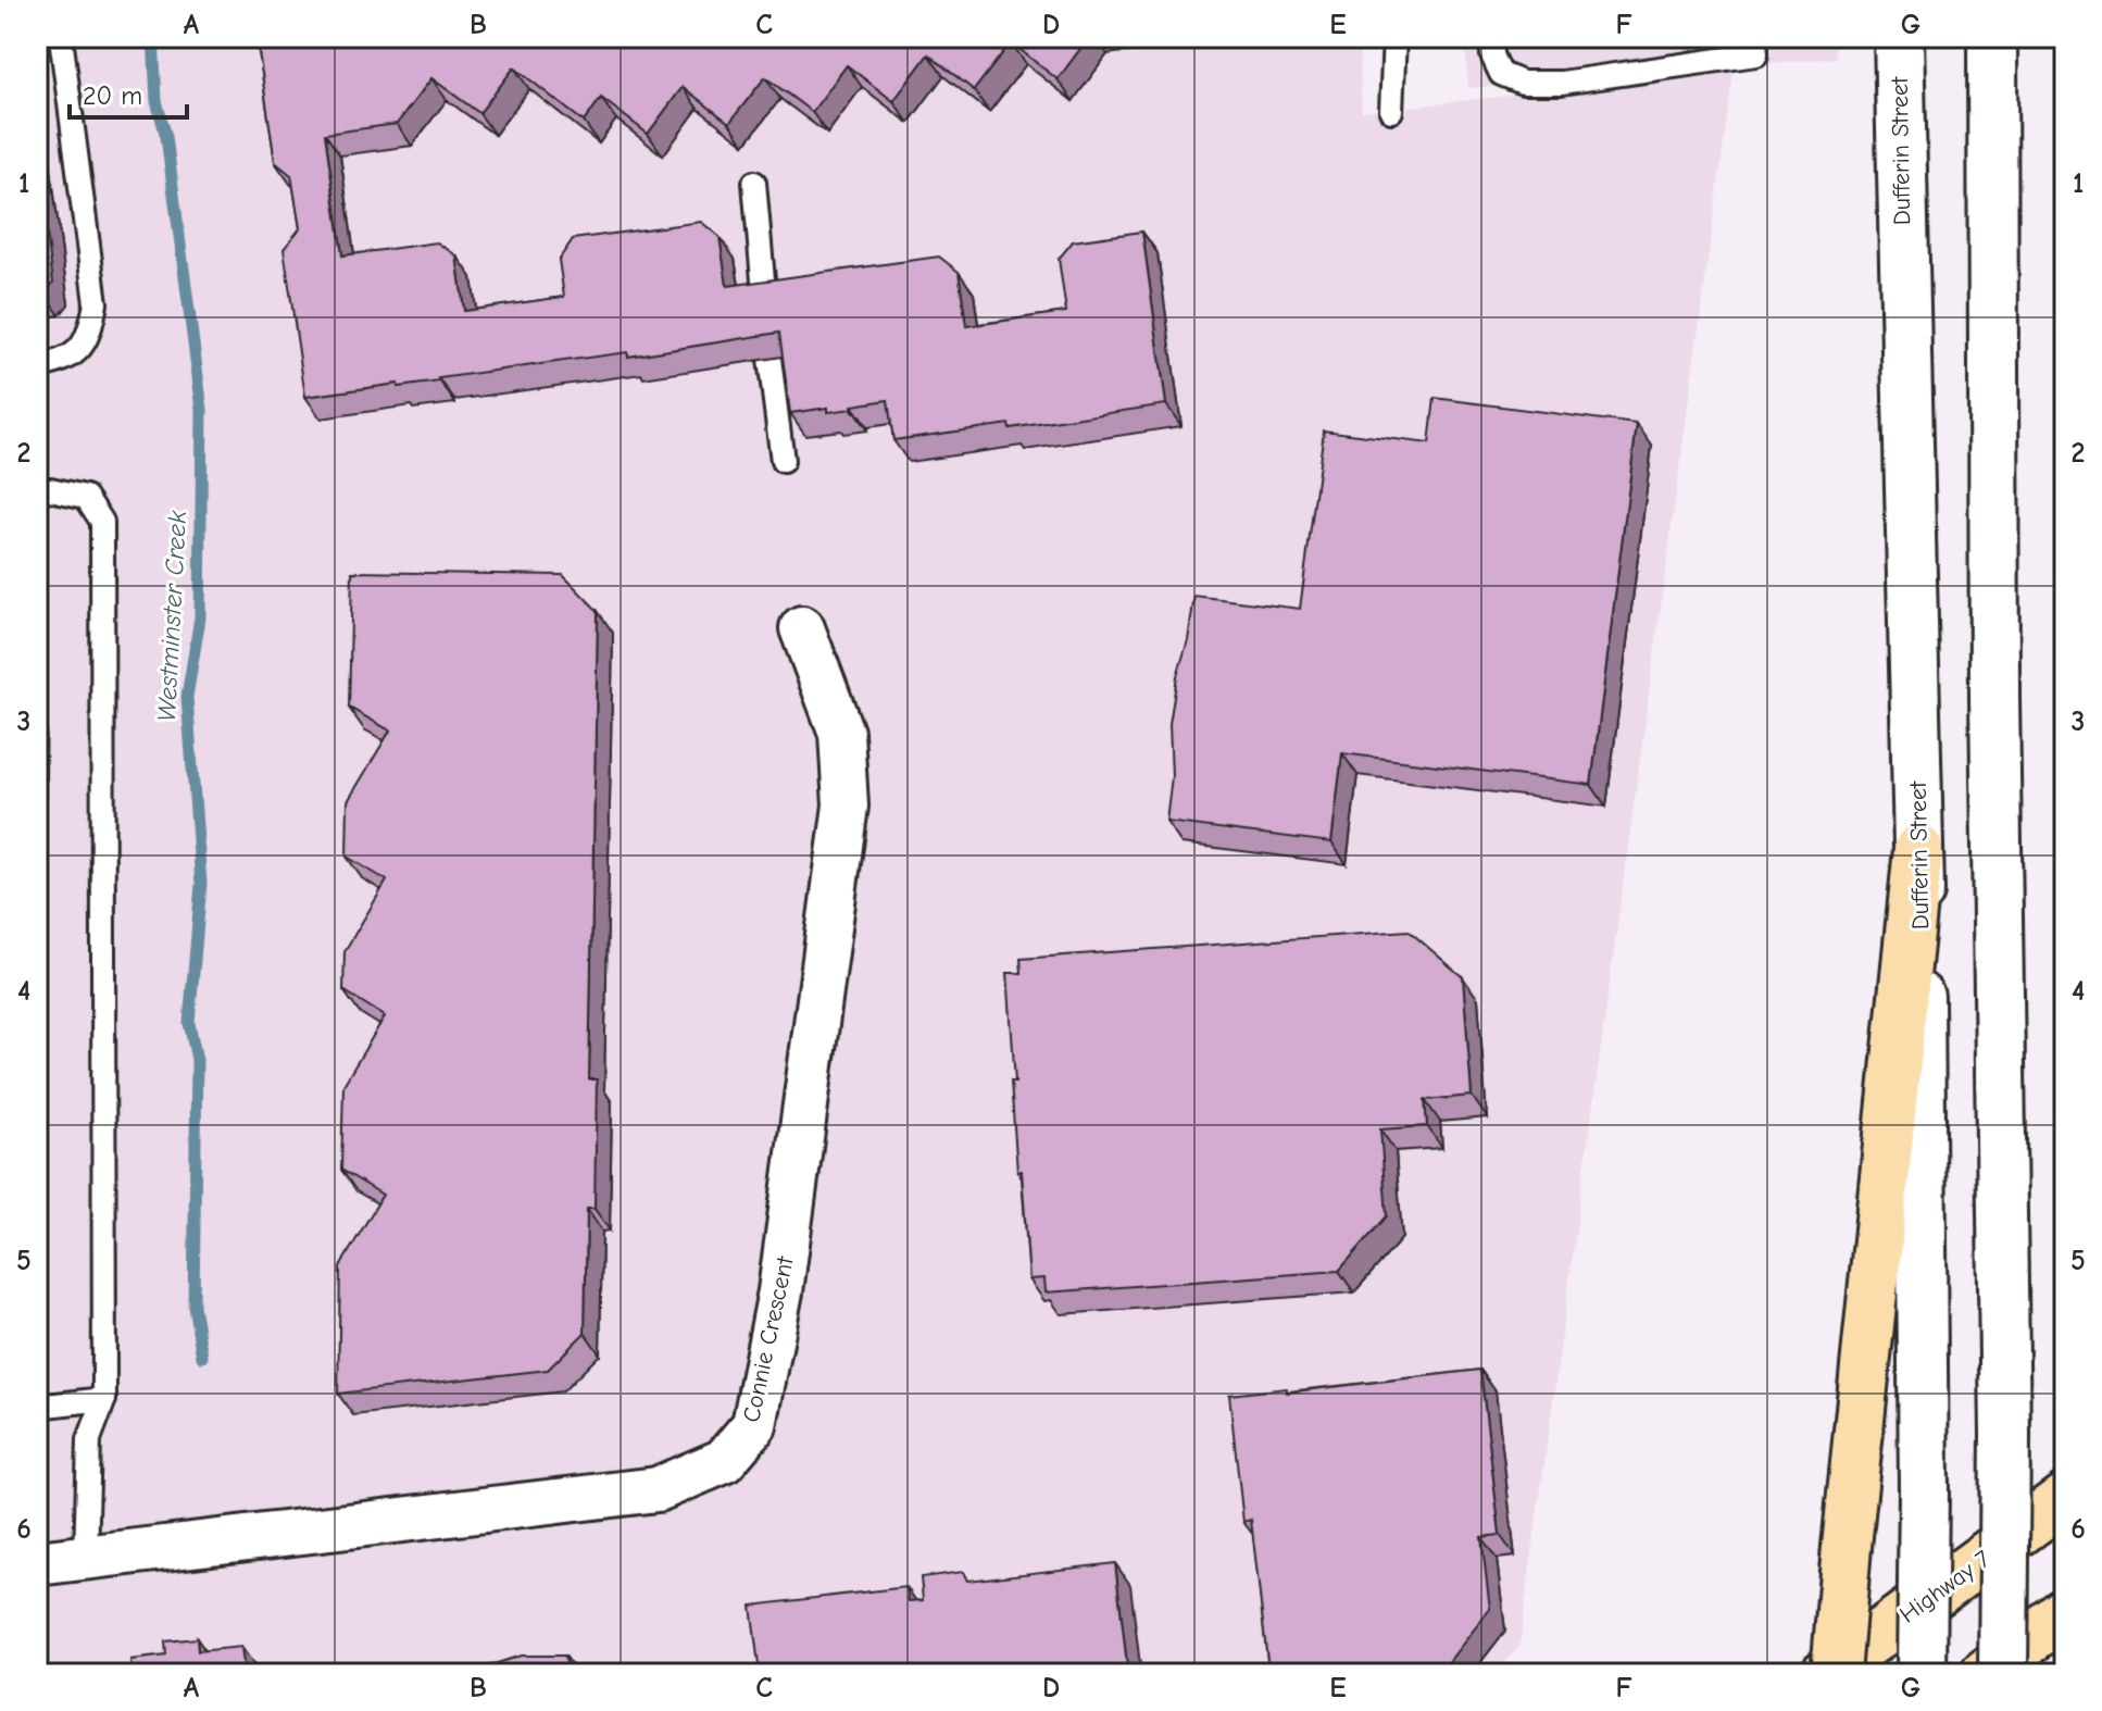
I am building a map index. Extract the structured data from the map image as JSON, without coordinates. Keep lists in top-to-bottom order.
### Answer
{
  "streets": {
    "main road": ["Dufferin Street", "Highway 7"],
    "street": ["Connie Crescent"]
  },
  "water": ["Westminster Creek"],
  "scale_bar": "20 m",
  "grid": {
    "columns": [
      "A",
      "B",
      "C",
      "D",
      "E",
      "F",
      "G"
    ],
    "rows": [
      "1",
      "2",
      "3",
      "4",
      "5",
      "6"
    ]
  }
}
